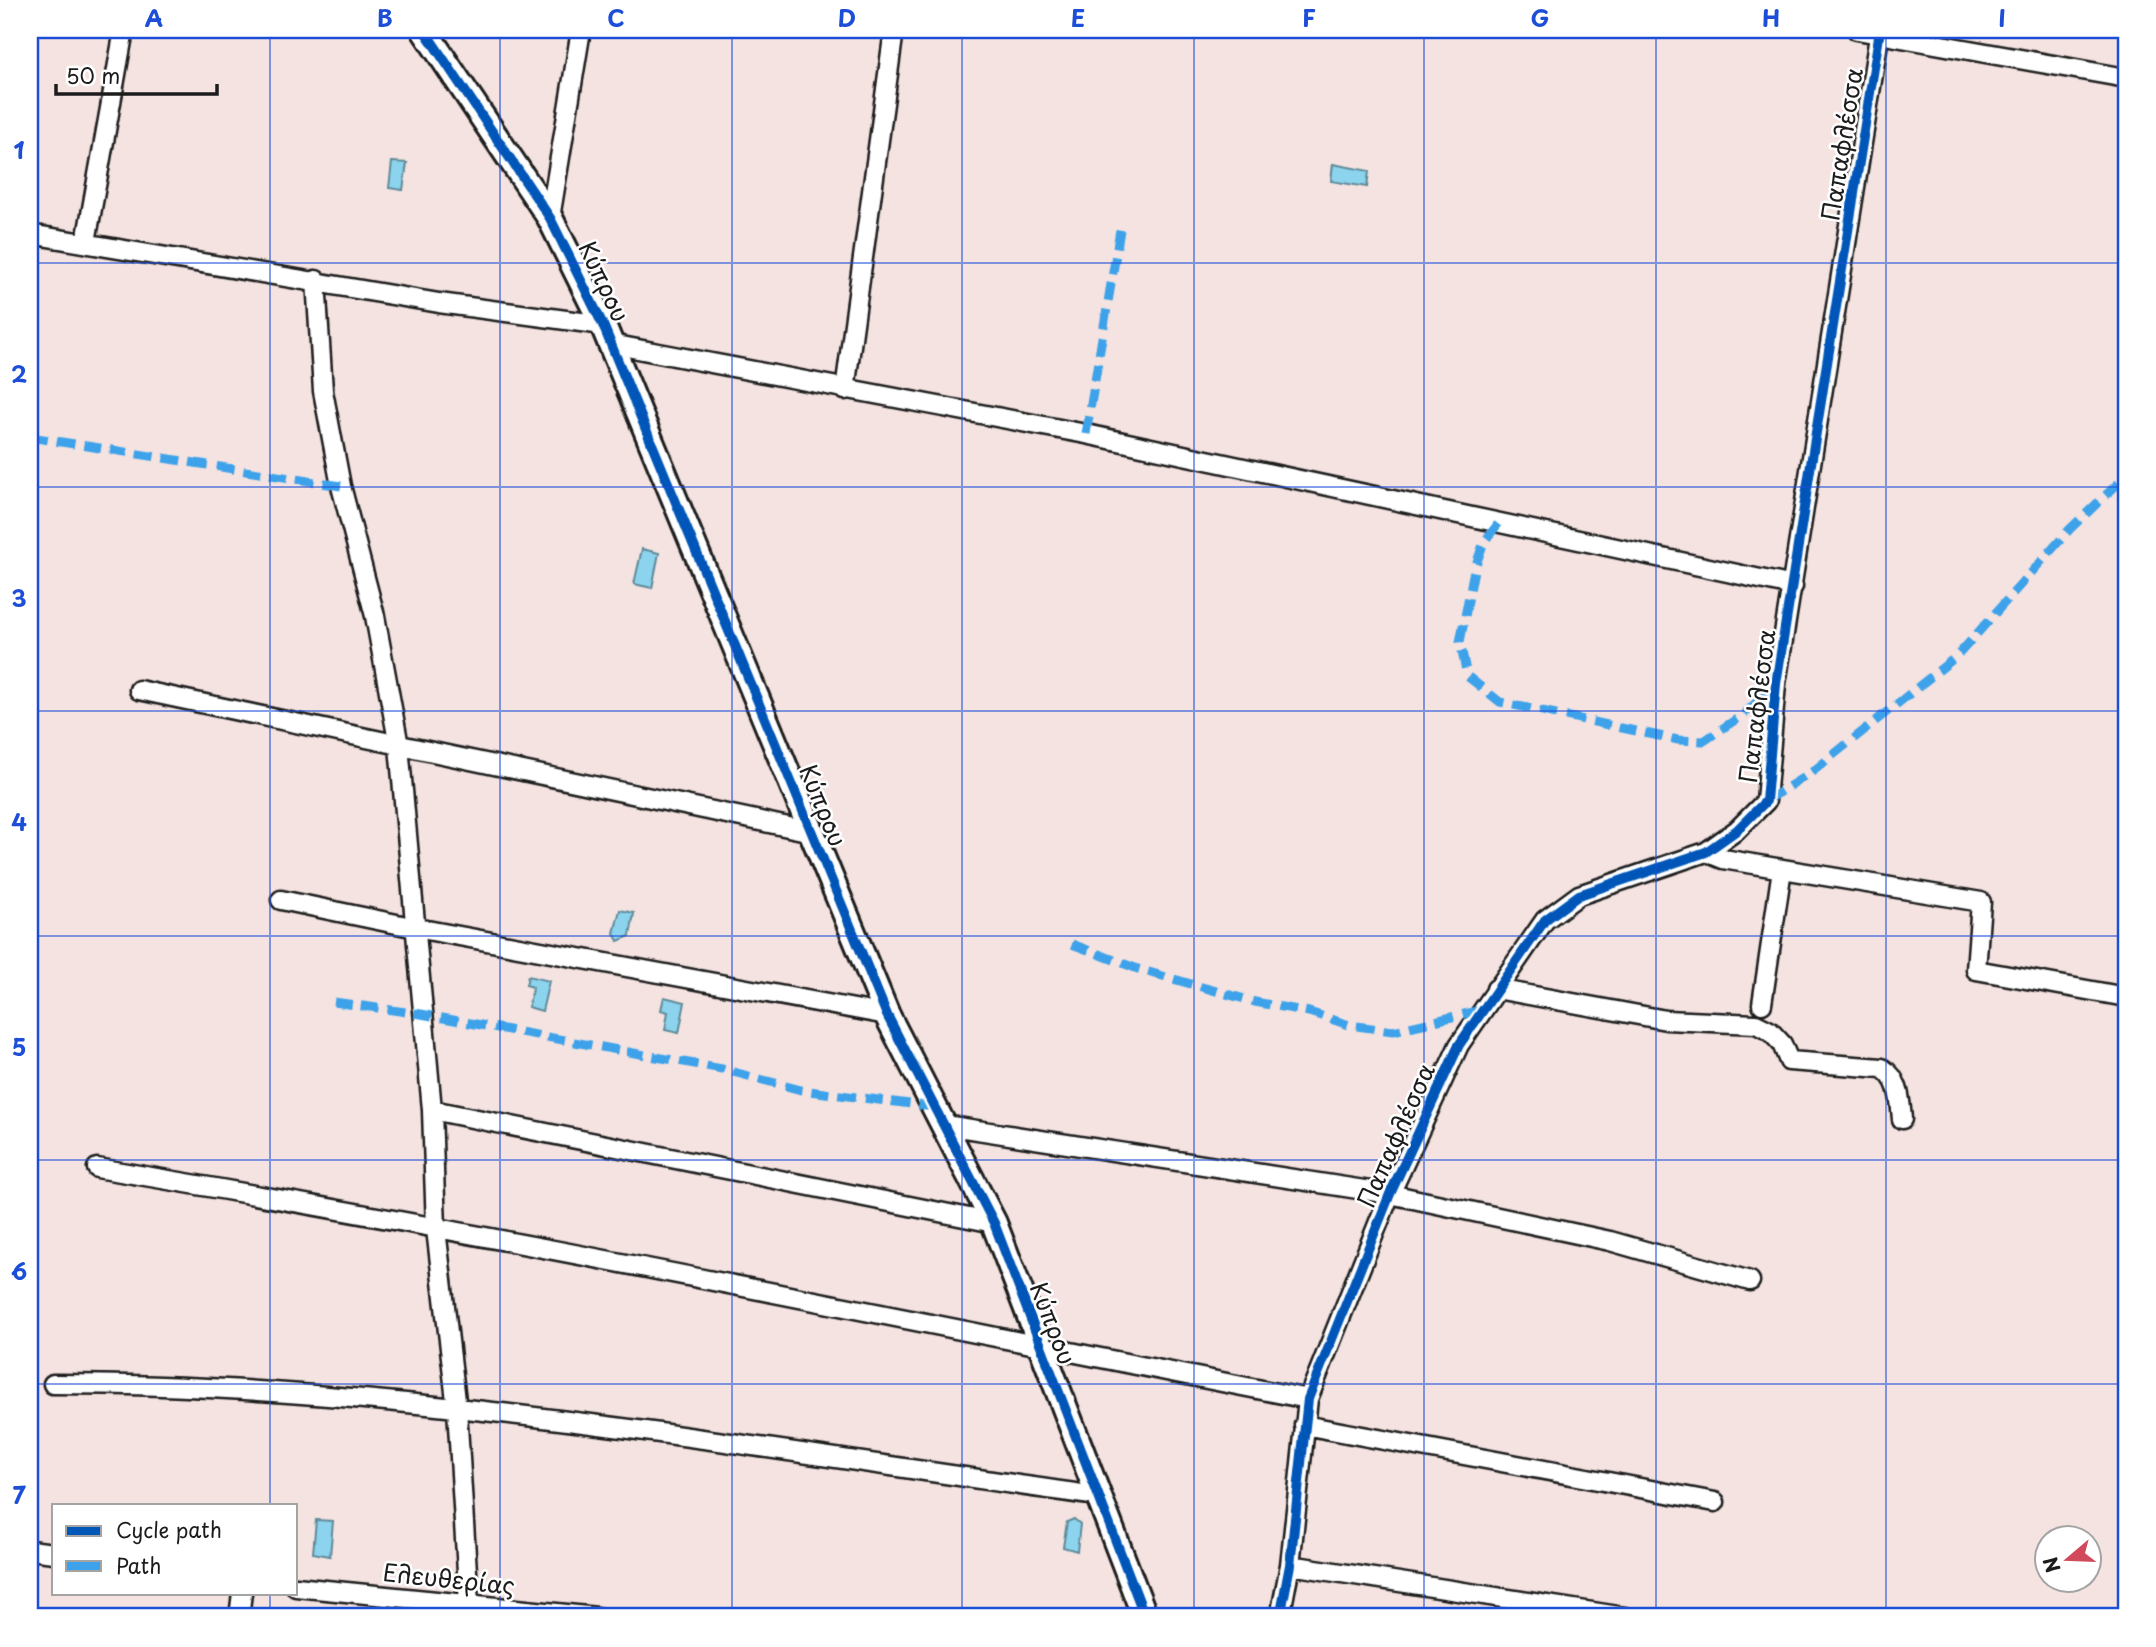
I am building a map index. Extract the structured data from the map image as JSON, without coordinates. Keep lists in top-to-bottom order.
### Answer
{
  "streets": {
    "street": ["Παπαφλέσσα", "Κύπρου", "Ελευθερίας"]
  },
  "legend": ["Cycle path", "Path"],
  "scale_bar": "50 m",
  "north": "left",
  "grid": {
    "columns": [
      "A",
      "B",
      "C",
      "D",
      "E",
      "F",
      "G",
      "H",
      "I"
    ],
    "rows": [
      "1",
      "2",
      "3",
      "4",
      "5",
      "6",
      "7"
    ]
  }
}
